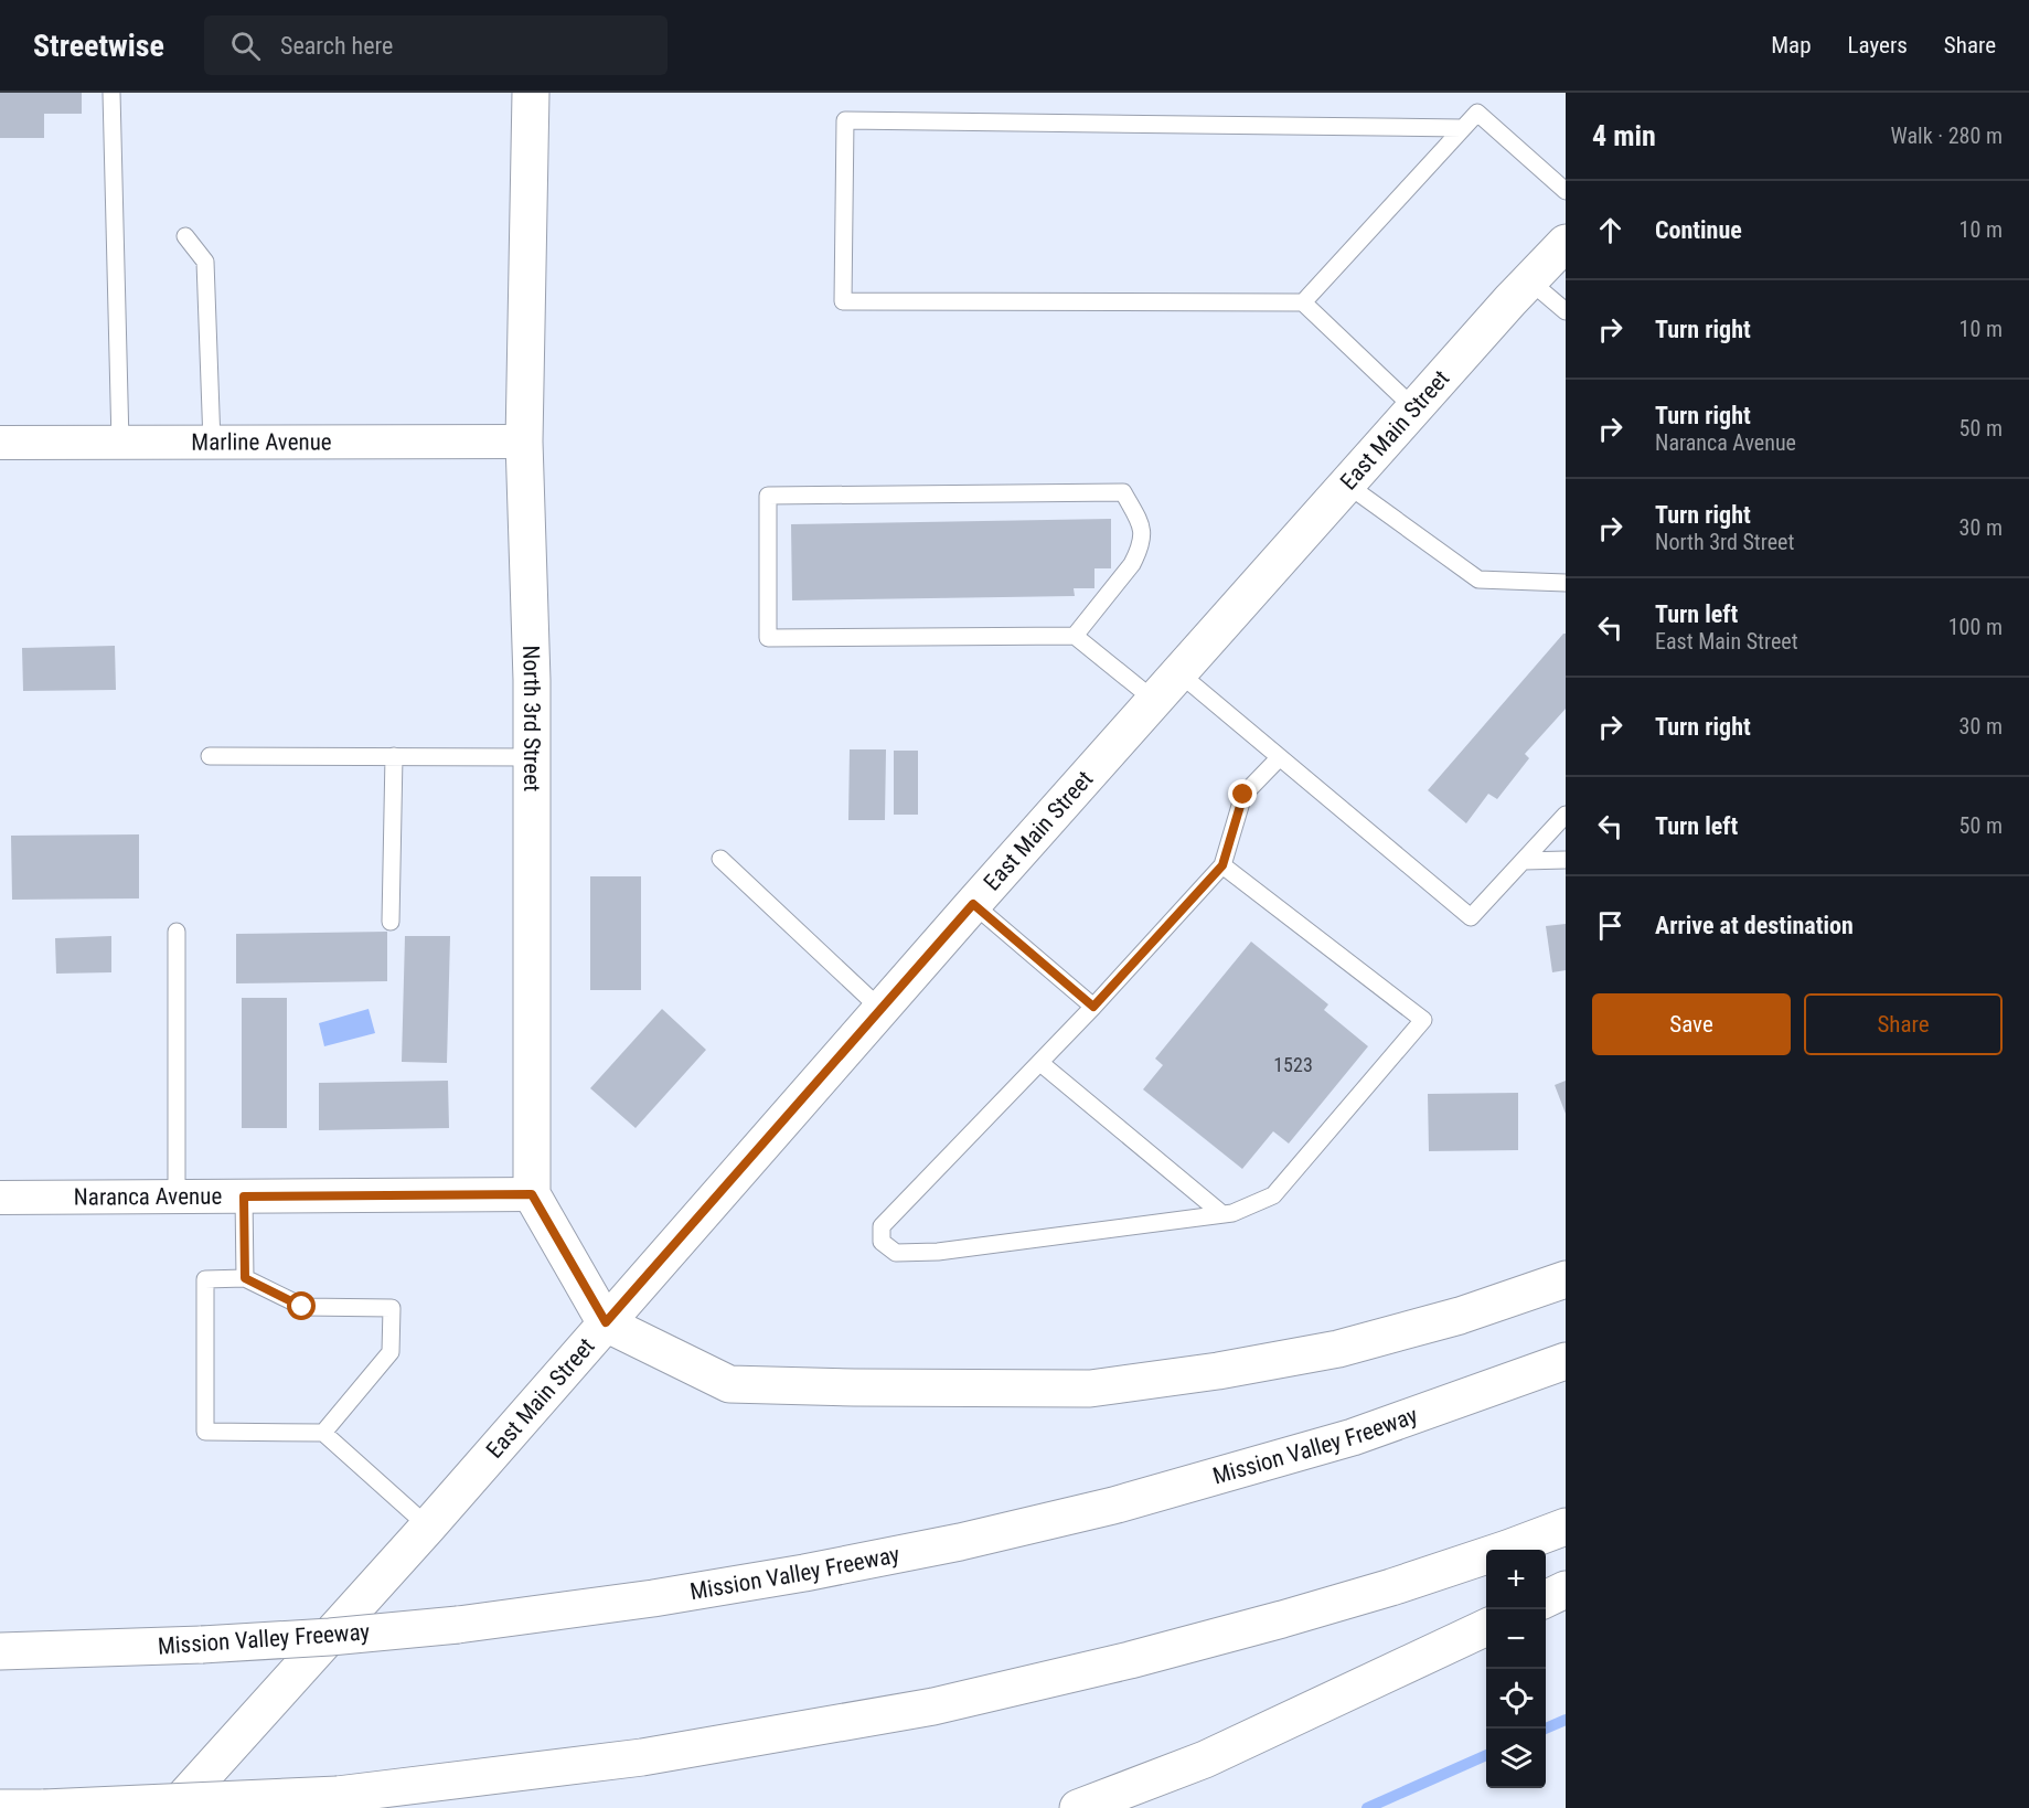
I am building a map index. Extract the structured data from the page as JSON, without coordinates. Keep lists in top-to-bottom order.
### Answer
{
  "streets": {
    "main road": ["East Main Street", "North 3rd Street", "Mission Valley Freeway"],
    "street": ["Marline Avenue", "Naranca Avenue"]
  },
  "crossings": [
    ["Marline Avenue", "North 3rd Street"],
    ["North 3rd Street", "Naranca Avenue"]
  ],
  "house_numbers": ["1523"],
  "page": {
    "header": "Streetwise",
    "search": "Search here",
    "nav": ["Map", "Layers", "Share"],
    "heading": ["4 min", "Walk · 280 m"],
    "list": [
      ["Continue", "10 m"],
      ["Turn right", "10 m"],
      ["Turn right", "Naranca Avenue", "50 m"],
      ["Turn right", "North 3rd Street", "30 m"],
      ["Turn left", "East Main Street", "100 m"],
      ["Turn right", "30 m"],
      ["Turn left", "50 m"],
      "Arrive at destination"
    ],
    "buttons": ["Save", "Share"],
    "map_buttons": ["+", "−"]
  }
}
